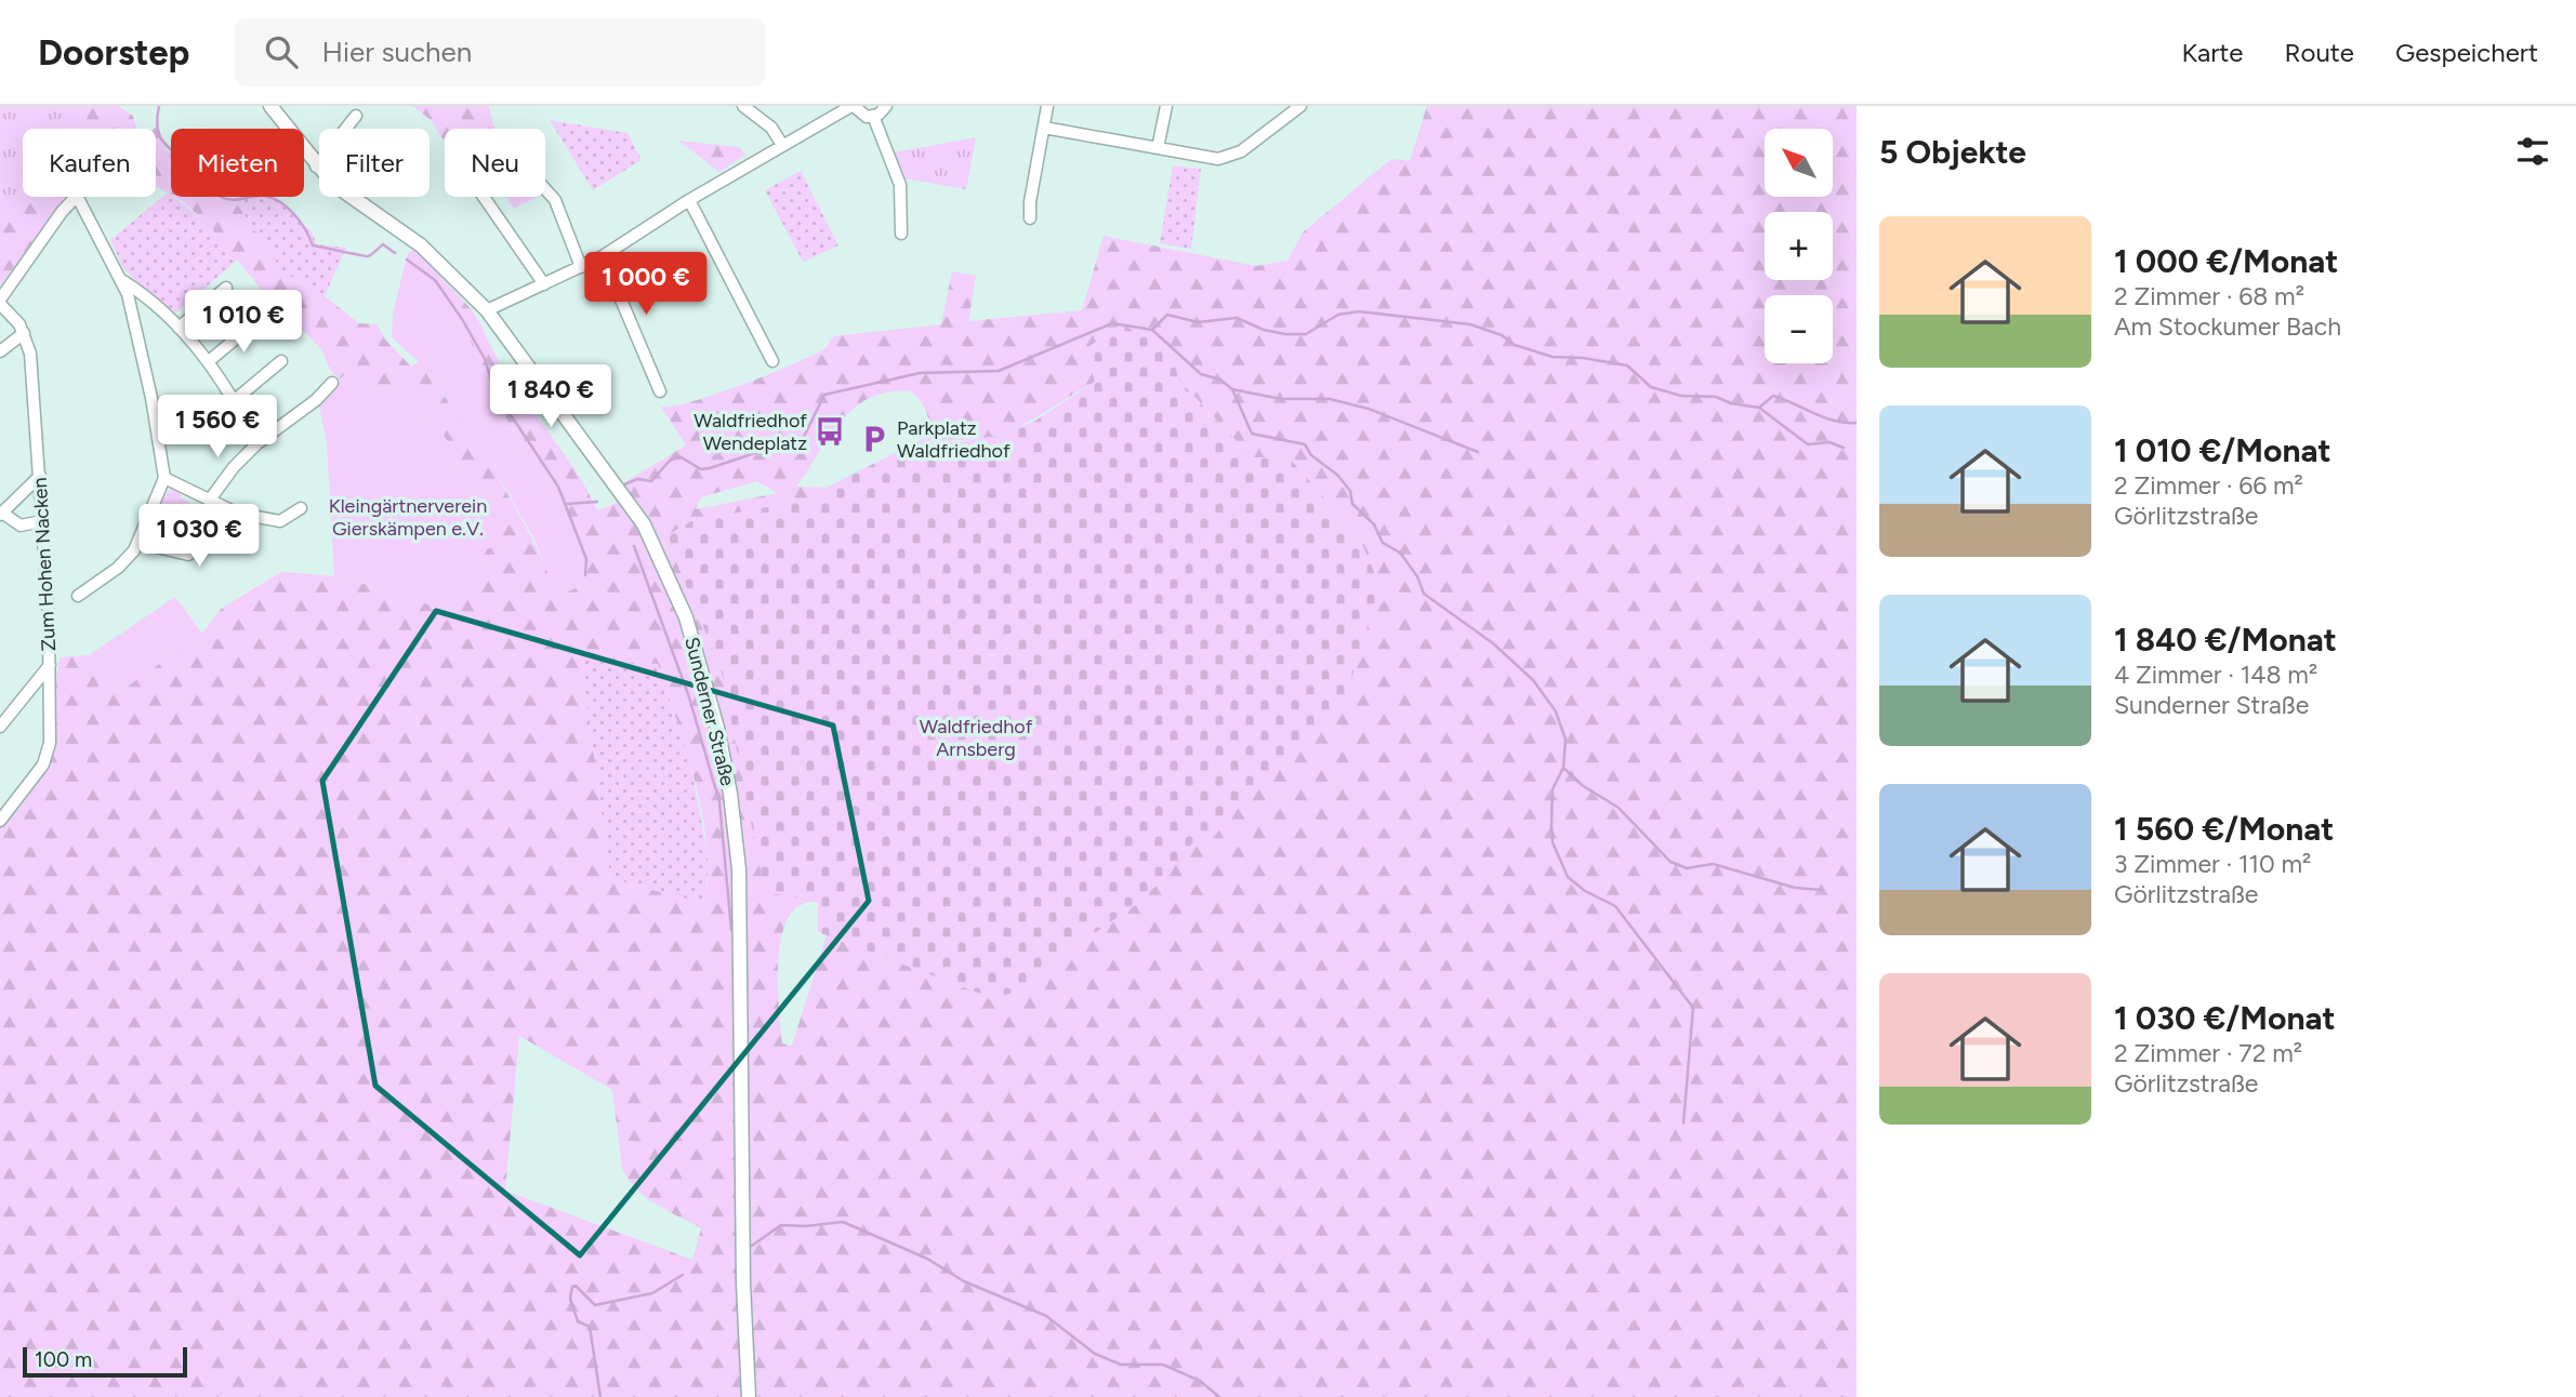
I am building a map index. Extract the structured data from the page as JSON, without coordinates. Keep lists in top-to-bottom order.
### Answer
{
  "streets": {
    "main road": ["Sunderner Straße"],
    "street": ["Zum Hohen Nacken"]
  },
  "parks": ["Kleingärtnerverein Gierskämpen e.V.", "Waldfriedhof Arnsberg"],
  "places": {
    "bus stop": ["Waldfriedhof Wendeplatz"],
    "parking": ["Parkplatz Waldfriedhof"]
  },
  "scale_bar": "100 m",
  "north": "top left",
  "page": {
    "header": "Doorstep",
    "search": "Hier suchen",
    "nav": ["Karte", "Route", "Gespeichert"],
    "heading": "5 Objekte",
    "map_buttons": ["+", "−"],
    "chip": [
      "Kaufen",
      "Mieten",
      "Filter",
      "Neu"
    ],
    "list": [
      {
        "name": "1 000 €/Monat",
        "note": "2 Zimmer · 68 m² · Am Stockumer Bach"
      },
      {
        "name": "1 010 €/Monat",
        "note": "2 Zimmer · 66 m² · Görlitzstraße"
      },
      {
        "name": "1 840 €/Monat",
        "note": "4 Zimmer · 148 m² · Sunderner Straße"
      },
      {
        "name": "1 560 €/Monat",
        "note": "3 Zimmer · 110 m² · Görlitzstraße"
      },
      {
        "name": "1 030 €/Monat",
        "note": "2 Zimmer · 72 m² · Görlitzstraße"
      }
    ],
    "price": [
      "1 000 €",
      "1 010 €",
      "1 840 €",
      "1 560 €",
      "1 030 €"
    ],
    "scale": "100 m"
  }
}
